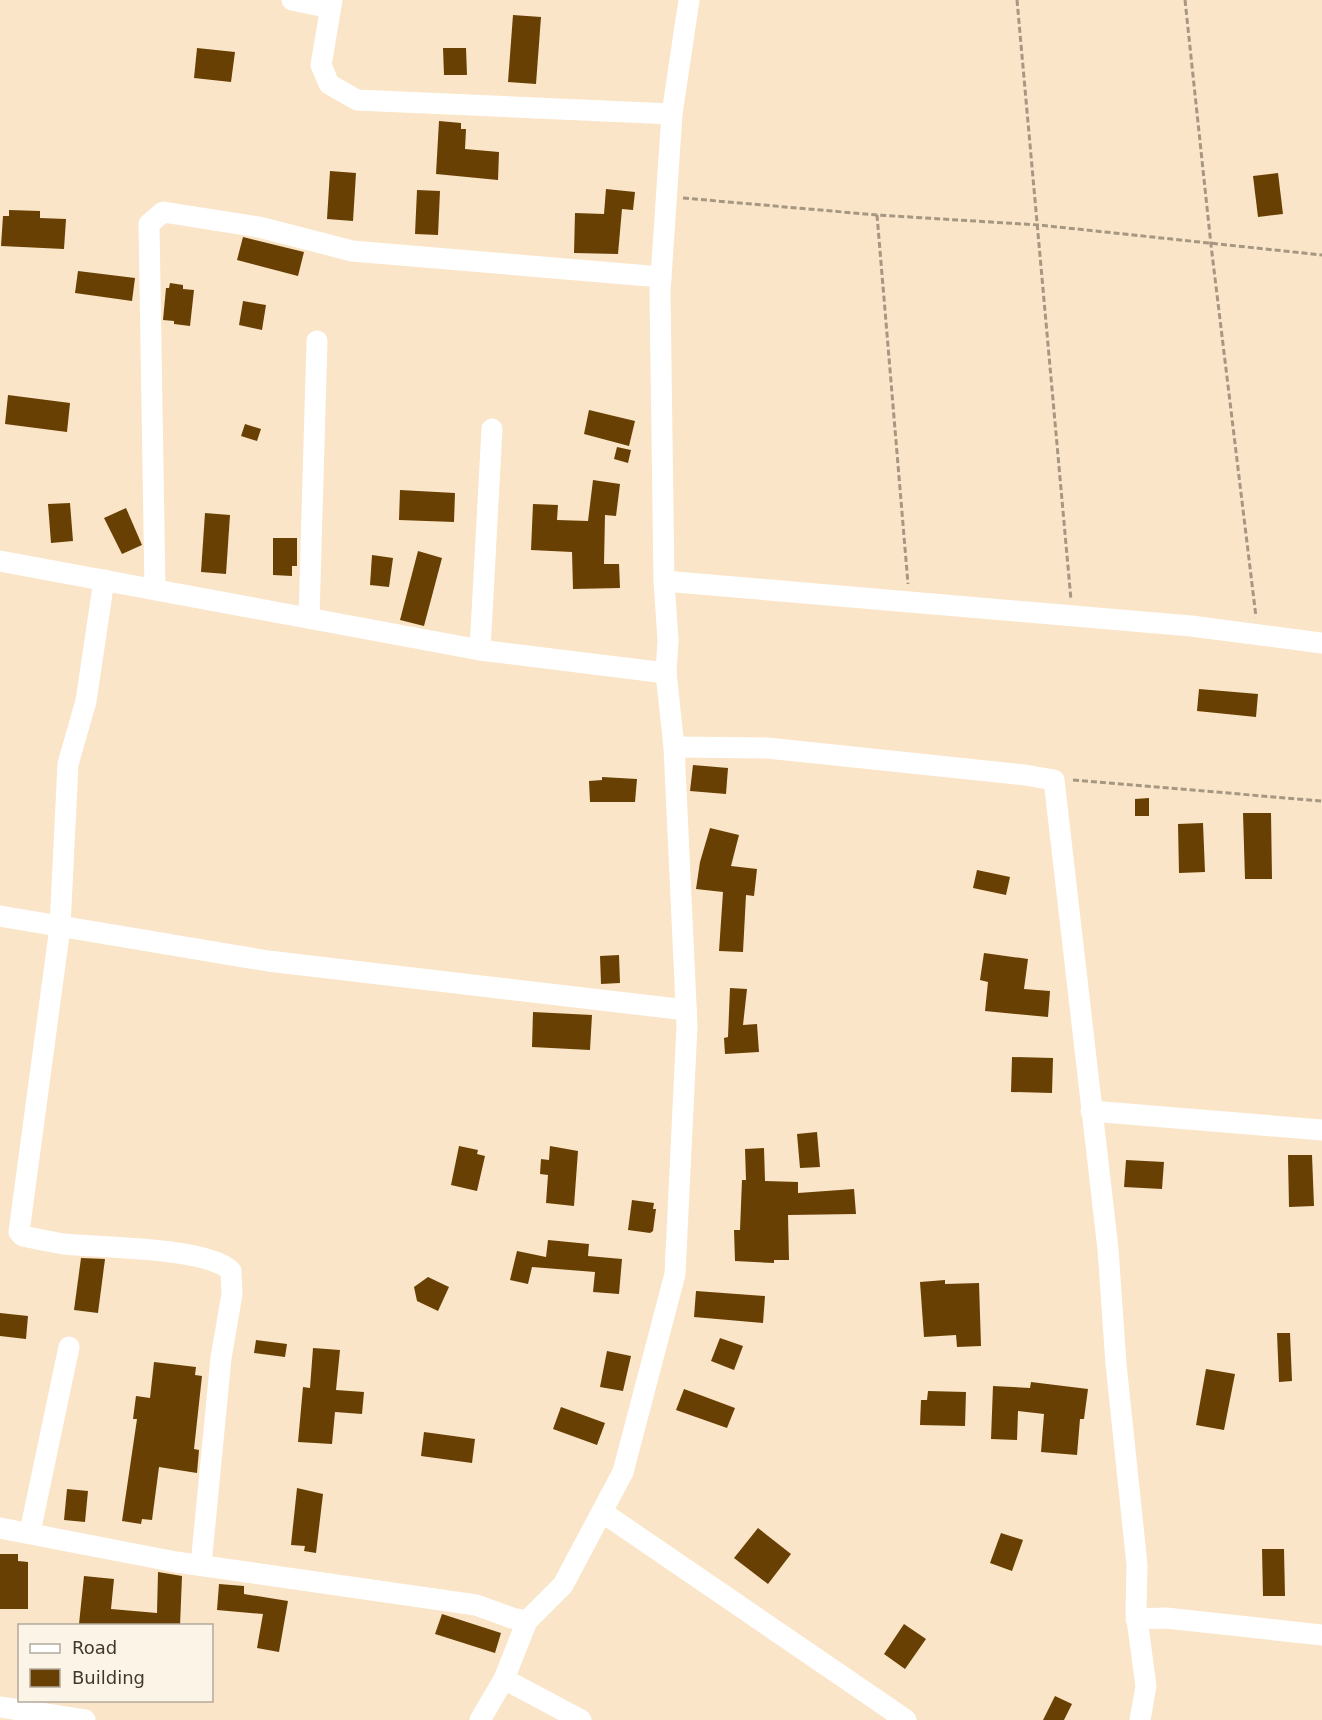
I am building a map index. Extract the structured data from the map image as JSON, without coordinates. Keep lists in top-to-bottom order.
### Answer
{
  "legend": ["Road", "Building"]
}
